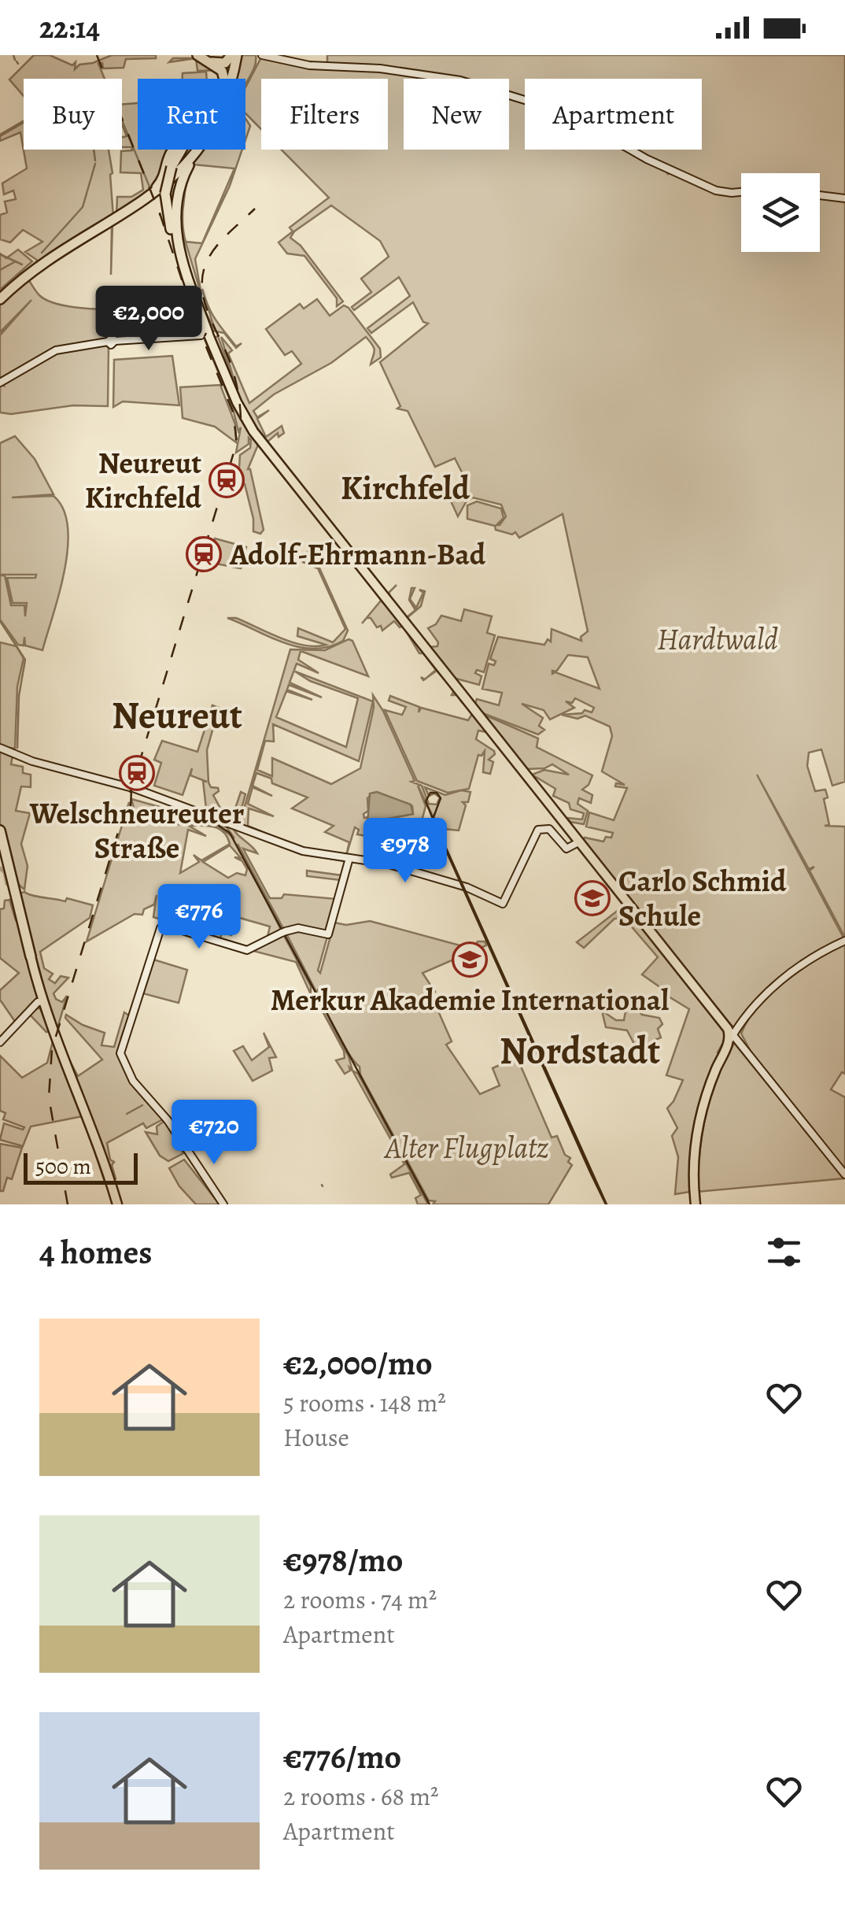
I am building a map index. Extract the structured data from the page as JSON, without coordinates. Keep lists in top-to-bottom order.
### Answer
{
  "districts": ["Kirchfeld", "Neureut", "Nordstadt"],
  "parks": ["Hardtwald", "Alter Flugplatz"],
  "places": {
    "station": ["Neureut Kirchfeld", "Adolf-Ehrmann-Bad", "Welschneureuter Straße"],
    "school or university": ["Carlo Schmid Schule", "Merkur Akademie International"]
  },
  "scale_bar": "500 m",
  "page": {
    "status": "22:14",
    "chip": [
      "Buy",
      "Rent",
      "Filters",
      "New",
      "Apartment"
    ],
    "price": [
      "€2,000",
      "€978",
      "€776",
      "€720"
    ],
    "scale": "500 m",
    "heading": "4 homes",
    "list": [
      {
        "name": "€2,000/mo",
        "note": "5 rooms · 148 m² · House"
      },
      {
        "name": "€978/mo",
        "note": "2 rooms · 74 m² · Apartment"
      },
      {
        "name": "€776/mo",
        "note": "2 rooms · 68 m² · Apartment"
      }
    ]
  }
}
